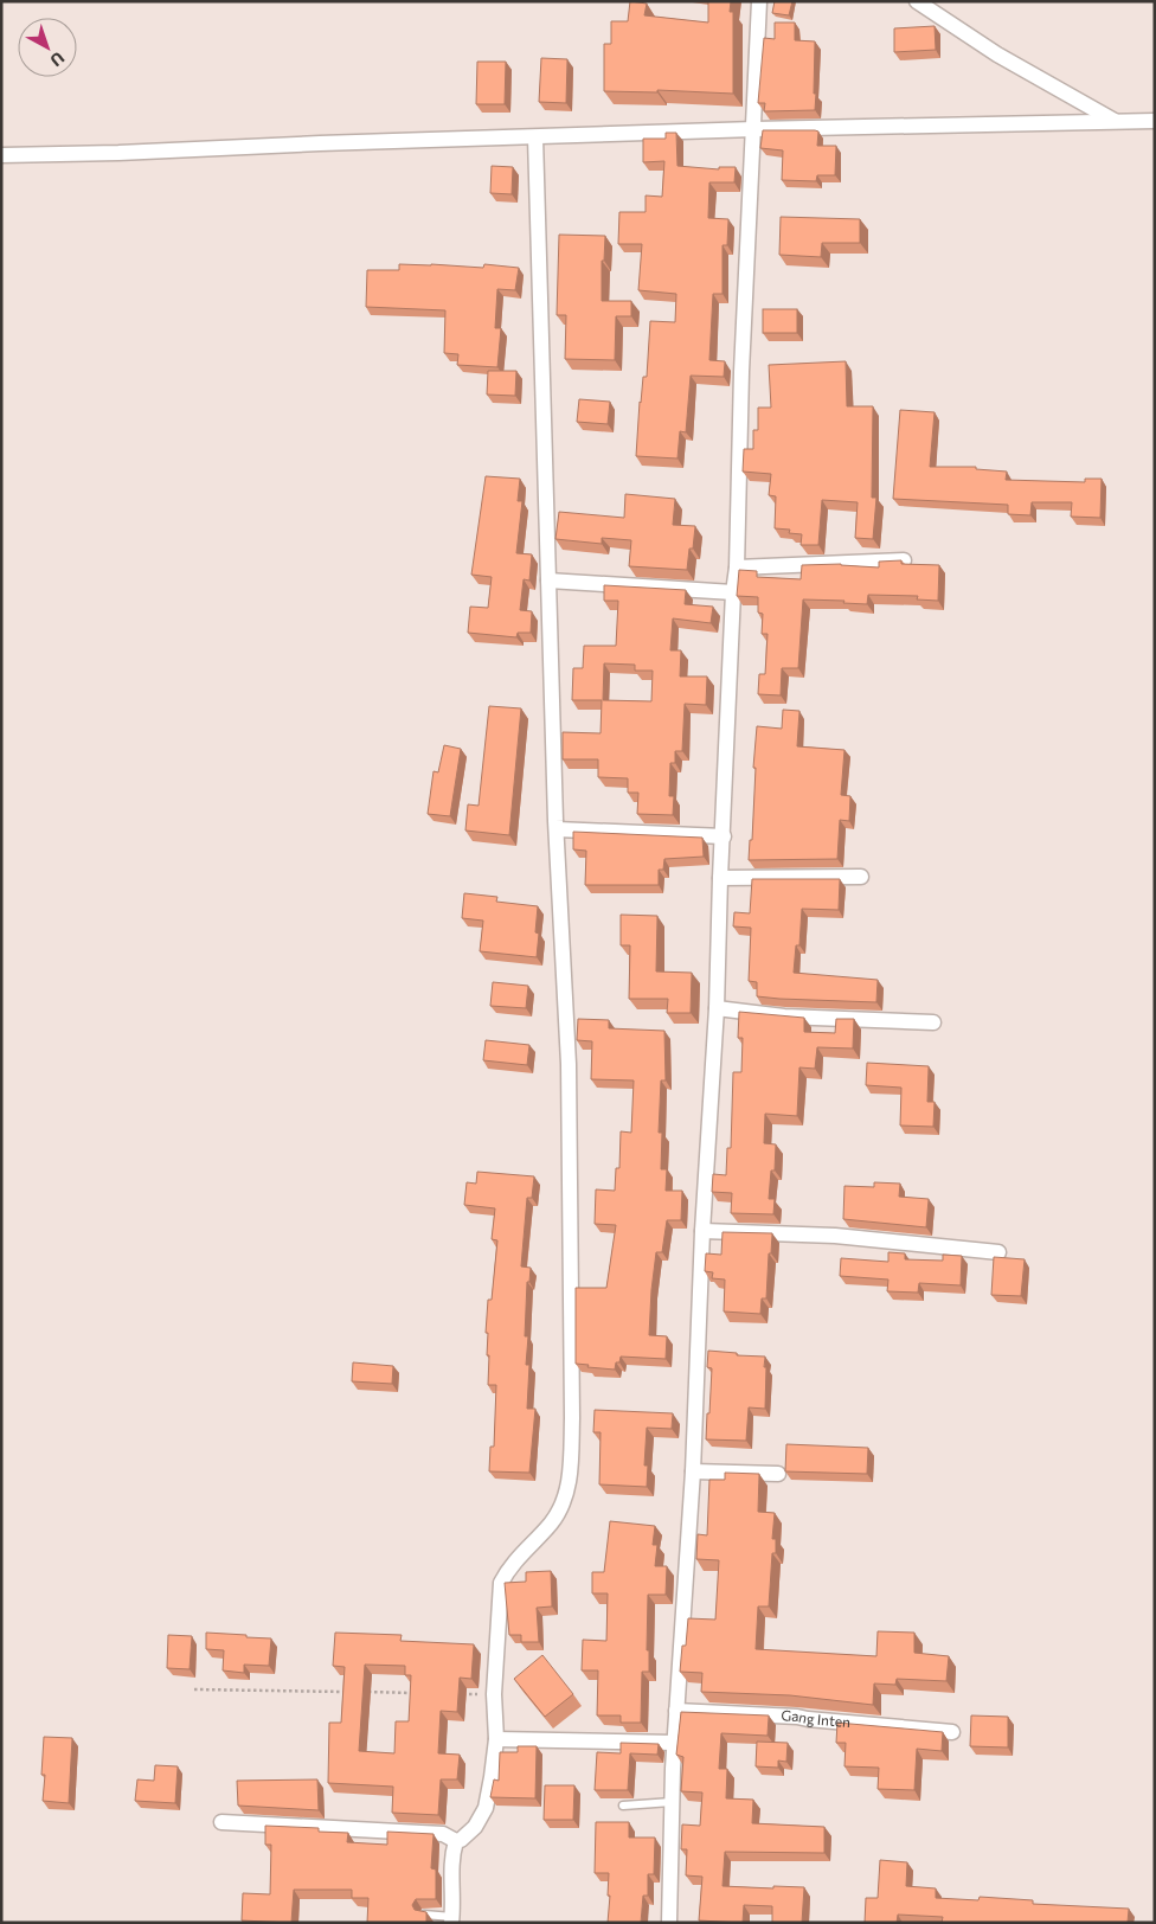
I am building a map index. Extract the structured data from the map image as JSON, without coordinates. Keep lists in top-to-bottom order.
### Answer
{
  "streets": {
    "street": ["Gang Inten"]
  },
  "north": "bottom right"
}
